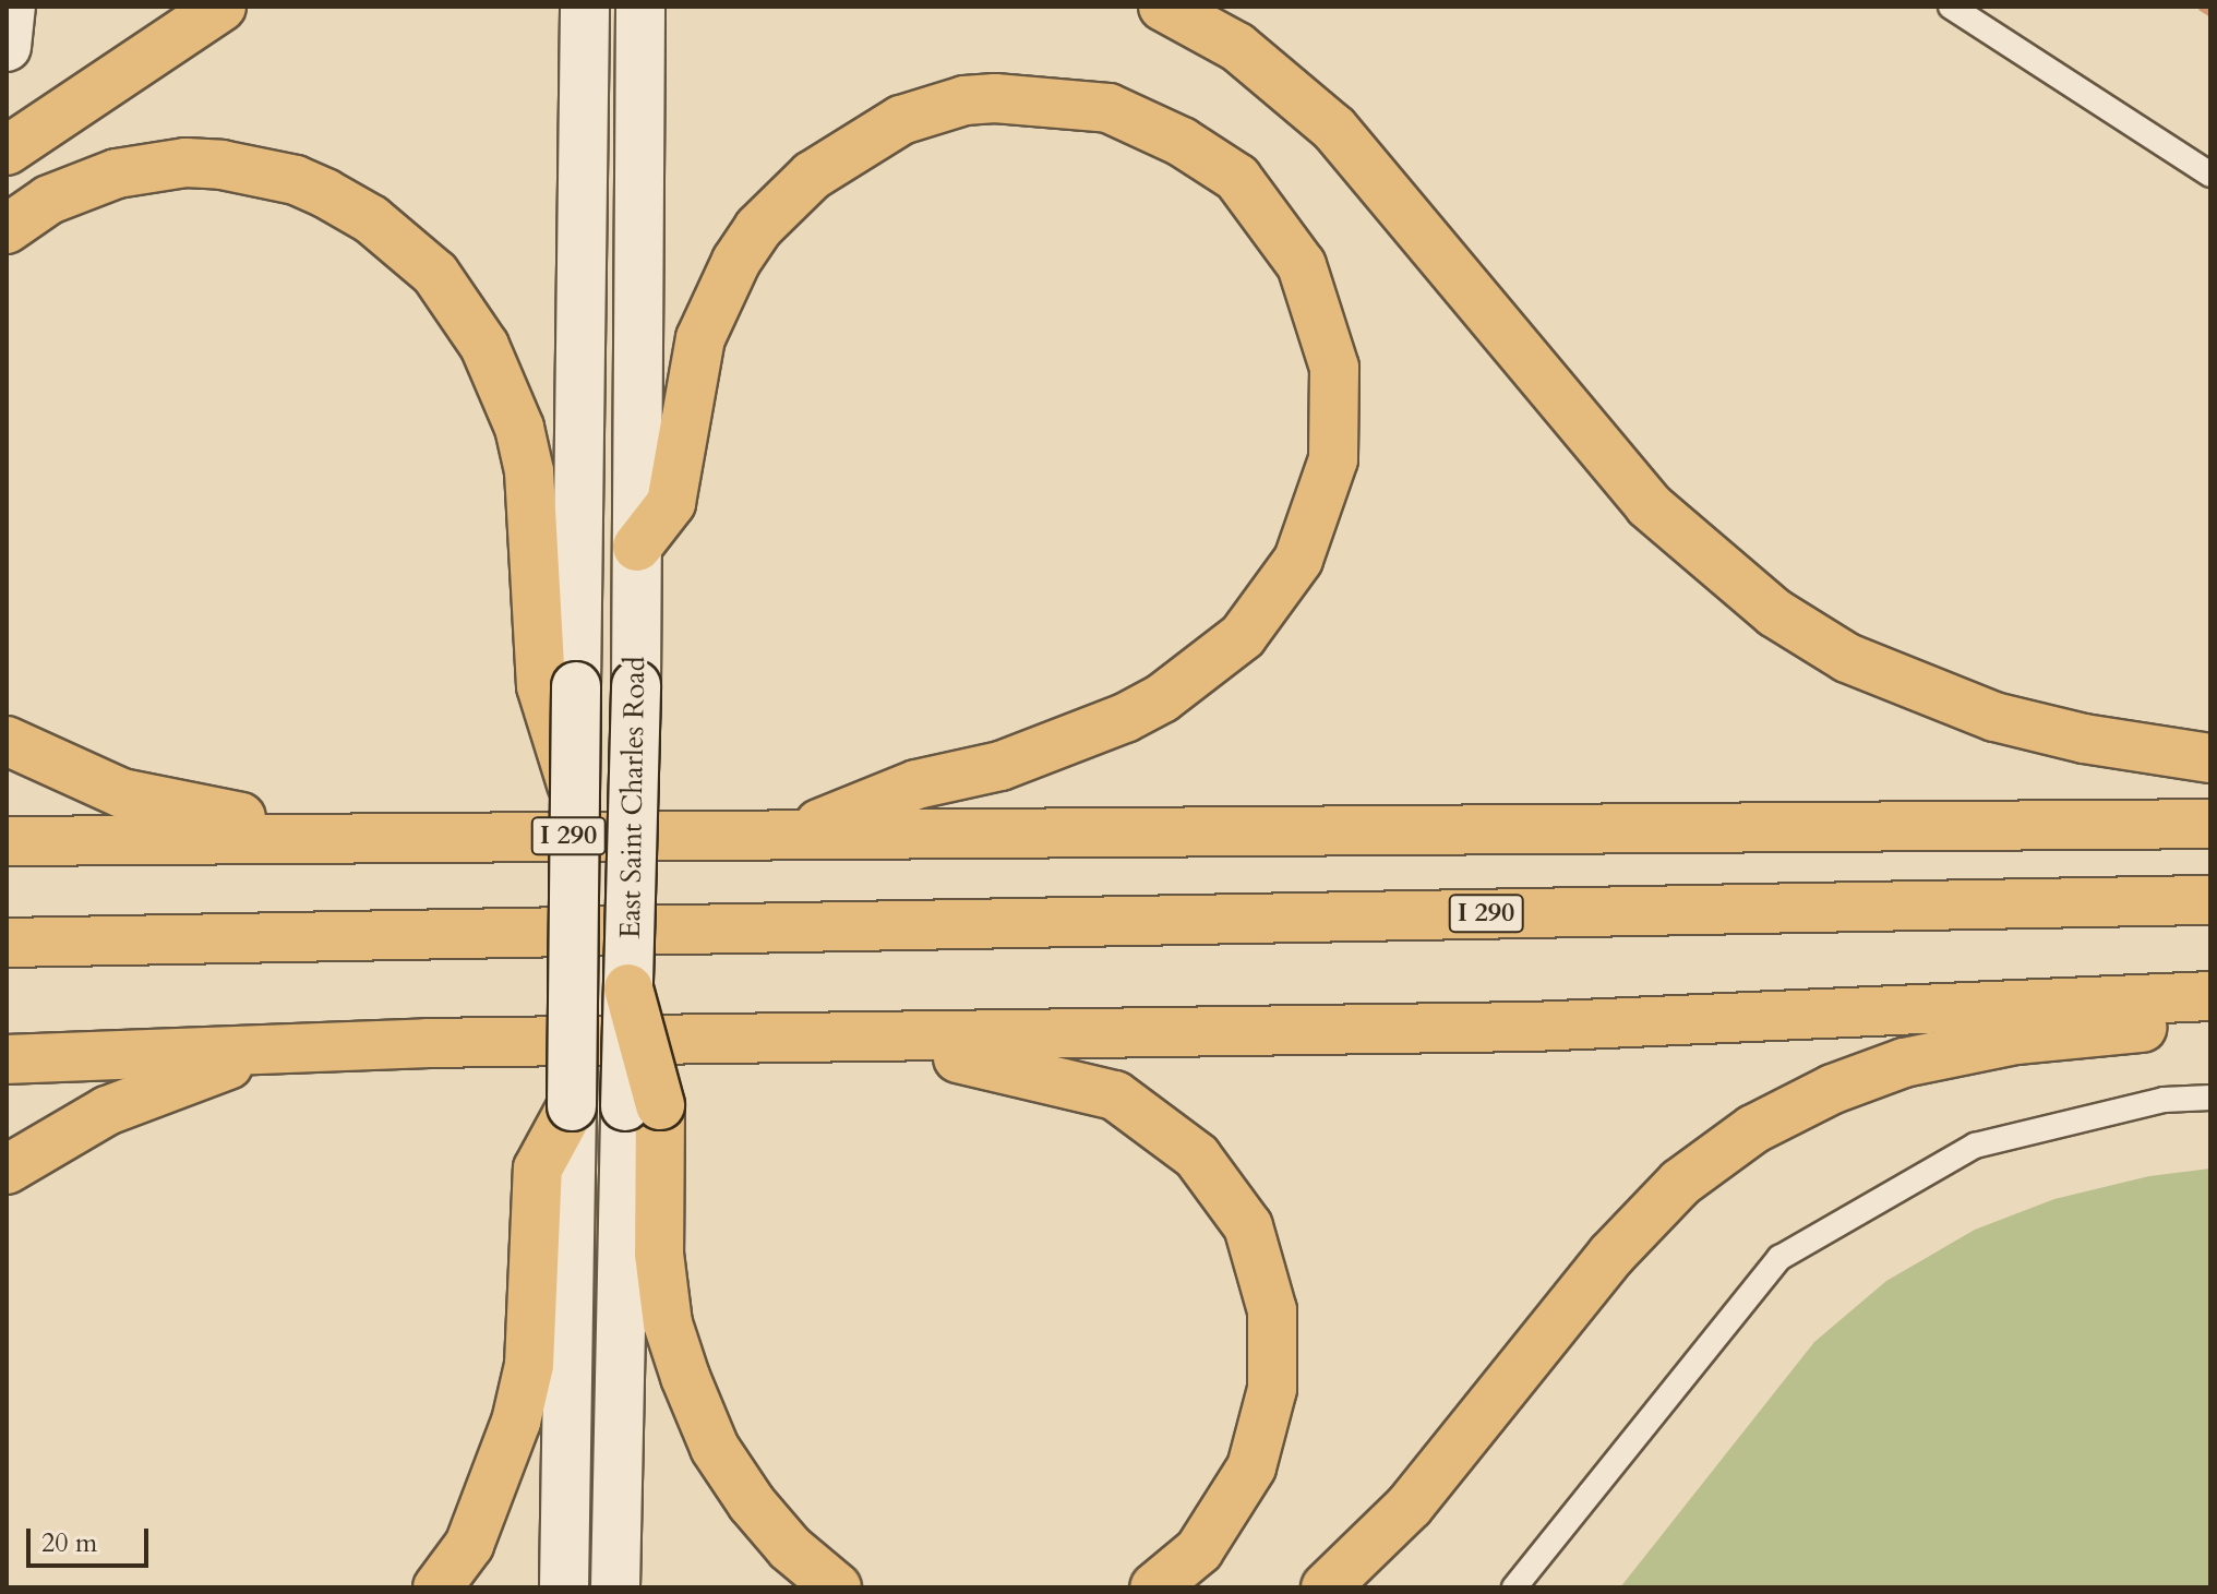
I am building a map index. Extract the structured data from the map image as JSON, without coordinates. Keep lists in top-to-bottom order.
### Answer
{
  "streets": {
    "highway": ["I 290"],
    "main road": ["East Saint Charles Road"]
  },
  "scale_bar": "20 m"
}
